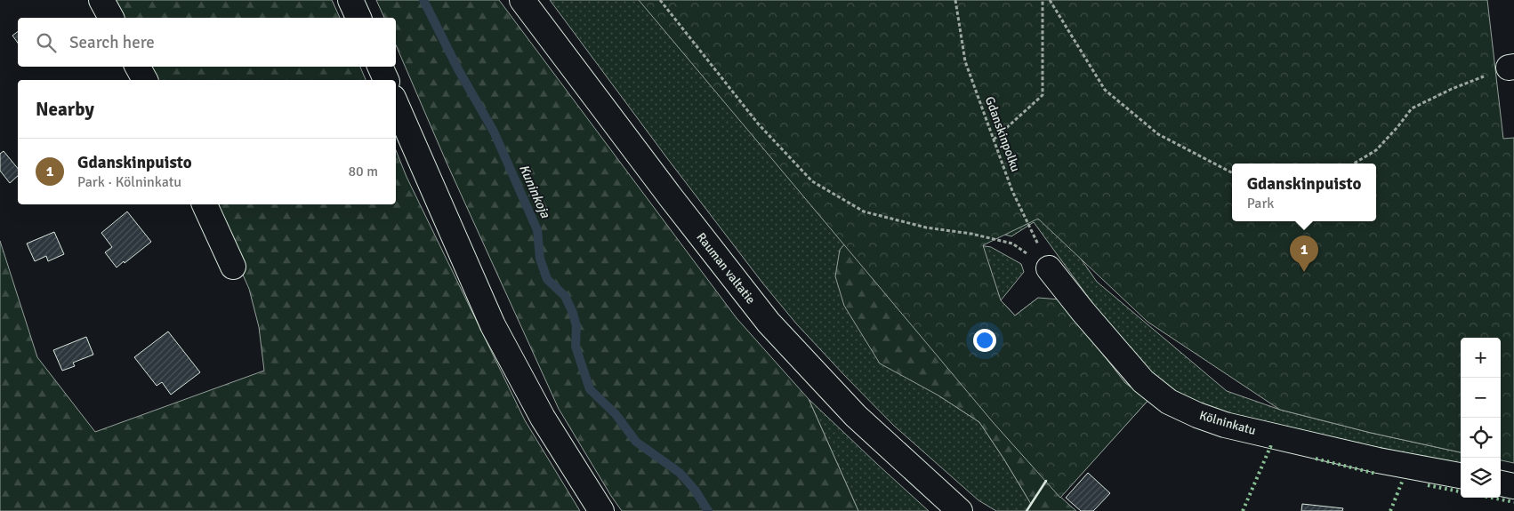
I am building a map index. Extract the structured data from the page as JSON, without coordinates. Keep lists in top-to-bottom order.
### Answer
{
  "streets": {
    "main road": ["Rauman valtatie", "Kölninkatu"],
    "path": ["Gdanskinpolku"]
  },
  "crossings": [
    ["Gdanskinpolku", "Kölninkatu"]
  ],
  "water": ["Kuninkoja"],
  "page": {
    "search": "Search here",
    "heading": "Nearby",
    "list": [
      {
        "mark": "1",
        "name": "Gdanskinpuisto",
        "note": "Park · Kölninkatu",
        "value": "80 m"
      }
    ],
    "popup": ["Gdanskinpuisto", "Park"],
    "pins": "1",
    "map_buttons": ["+", "−"]
  }
}
